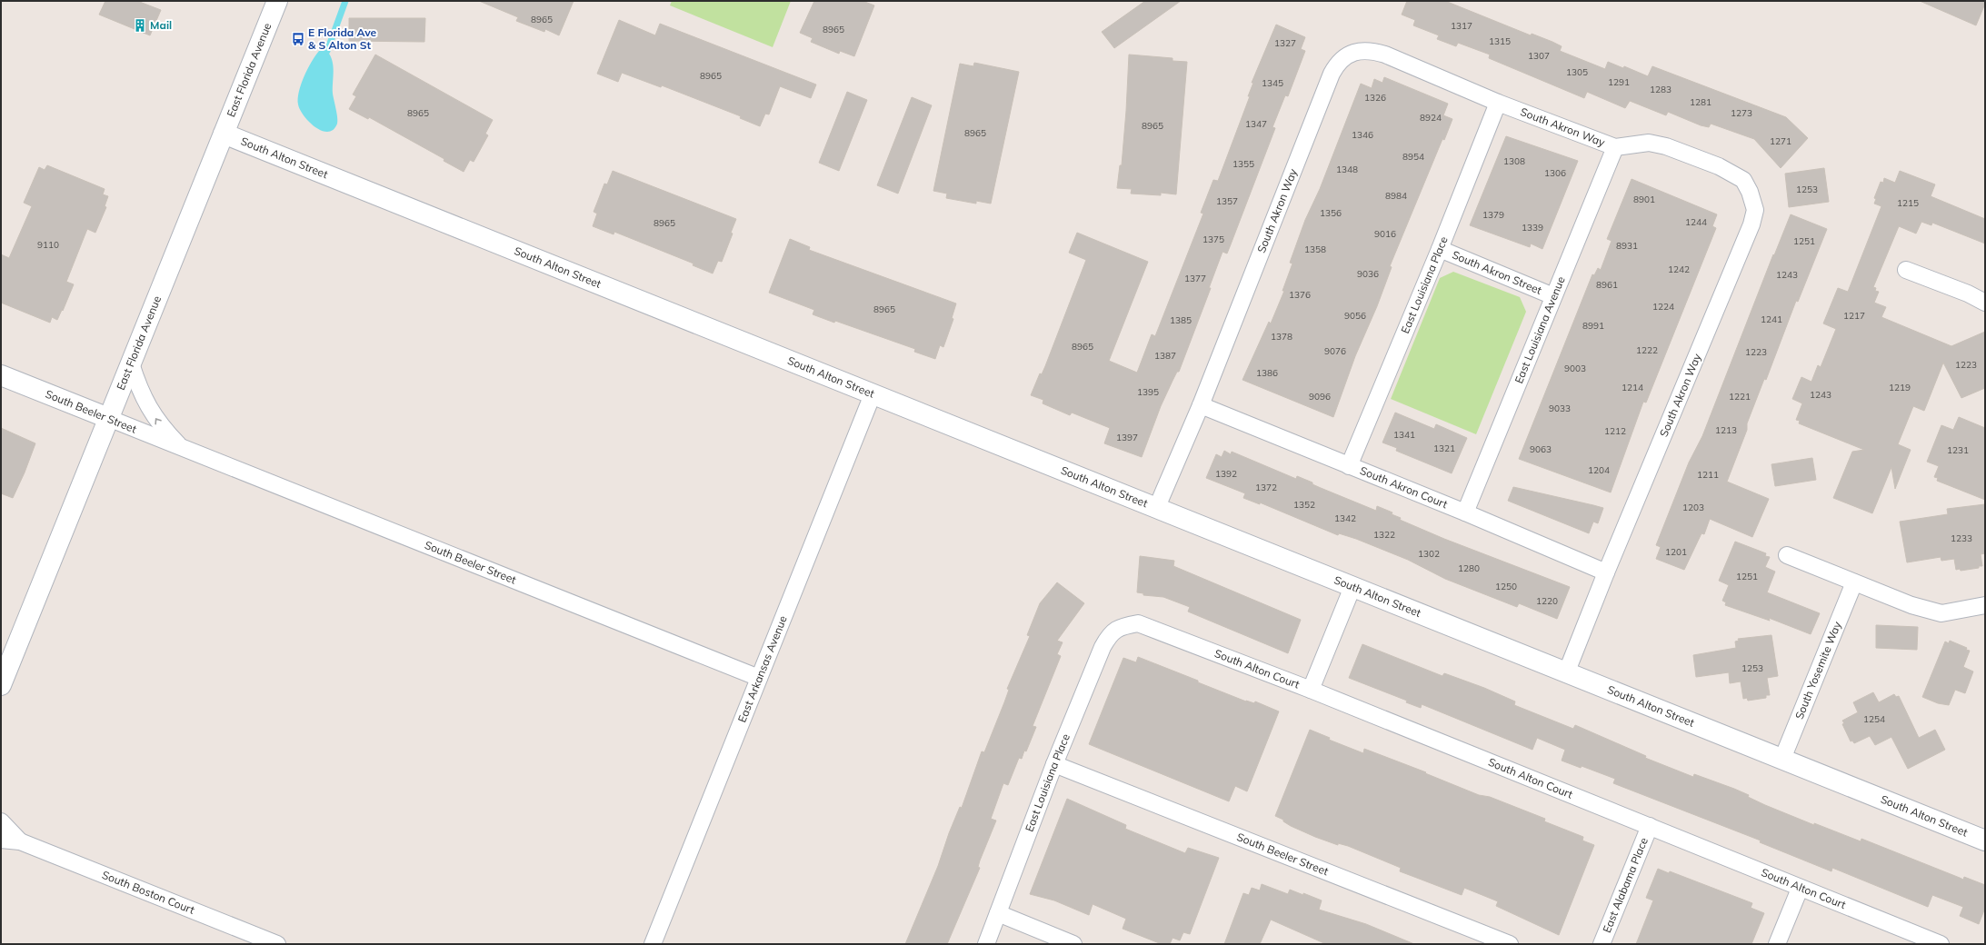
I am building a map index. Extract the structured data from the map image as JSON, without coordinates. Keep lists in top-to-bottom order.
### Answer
{
  "streets": {
    "street": [
      "East Florida Avenue",
      "South Akron Way",
      "South Alton Street",
      "South Akron Street",
      "East Louisiana Place",
      "East Louisiana Avenue",
      "South Beeler Street",
      "South Akron Court",
      "South Alton Court",
      "East Arkansas Avenue",
      "South Yosemite Way",
      "East Alabama Place",
      "South Boston Court"
    ]
  },
  "crossings": [
    ["East Florida Avenue", "South Alton Street"],
    ["East Florida Avenue", "South Beeler Street"],
    ["South Akron Way", "South Alton Street"],
    ["South Akron Way", "East Louisiana Place"],
    ["South Akron Way", "East Louisiana Avenue"],
    ["South Akron Way", "South Akron Court"],
    ["South Alton Street", "East Arkansas Avenue"],
    ["South Alton Street", "South Yosemite Way"],
    ["South Akron Street", "East Louisiana Place"],
    ["South Akron Street", "East Louisiana Avenue"],
    ["East Louisiana Place", "South Beeler Street"],
    ["East Louisiana Place", "South Akron Court"],
    ["East Louisiana Place", "South Alton Court"],
    ["East Louisiana Avenue", "South Akron Court"],
    ["South Beeler Street", "East Arkansas Avenue"],
    ["South Alton Court", "East Alabama Place"]
  ],
  "places": {
    "building": ["Mail"],
    "bus stop": ["E Florida Ave & S Alton St"]
  },
  "house_numbers": [
    "8965",
    "1317",
    "8965",
    "1315",
    "1327",
    "1307",
    "1305",
    "8965",
    "1291",
    "1345",
    "1283",
    "1326",
    "1281",
    "8965",
    "1273",
    "8924",
    "1347",
    "8965",
    "8965",
    "1346",
    "1271",
    "8954",
    "1308",
    "1355",
    "1348",
    "1306",
    "1253",
    "8984",
    "8901",
    "1357",
    "1215",
    "1356",
    "1379",
    "1244",
    "8965",
    "1339",
    "9016",
    "1375",
    "1251",
    "9110",
    "8931",
    "1358",
    "1242",
    "9036",
    "1243",
    "1377",
    "8961",
    "1376",
    "1224",
    "8965",
    "9056",
    "1217",
    "1241",
    "1385",
    "8991",
    "1378",
    "8965",
    "1222",
    "9076",
    "1223",
    "1387",
    "1223",
    "9003",
    "1386",
    "1214",
    "1219",
    "1395",
    "1243",
    "9096",
    "1221",
    "9033",
    "1213",
    "1212",
    "1341",
    "1397",
    "1321",
    "9063",
    "1231",
    "1204",
    "1392",
    "1211",
    "1372",
    "1352",
    "1203",
    "1342",
    "1322",
    "1233",
    "1201",
    "1302",
    "1280",
    "1251",
    "1250",
    "1220",
    "1253",
    "1254"
  ]
}
